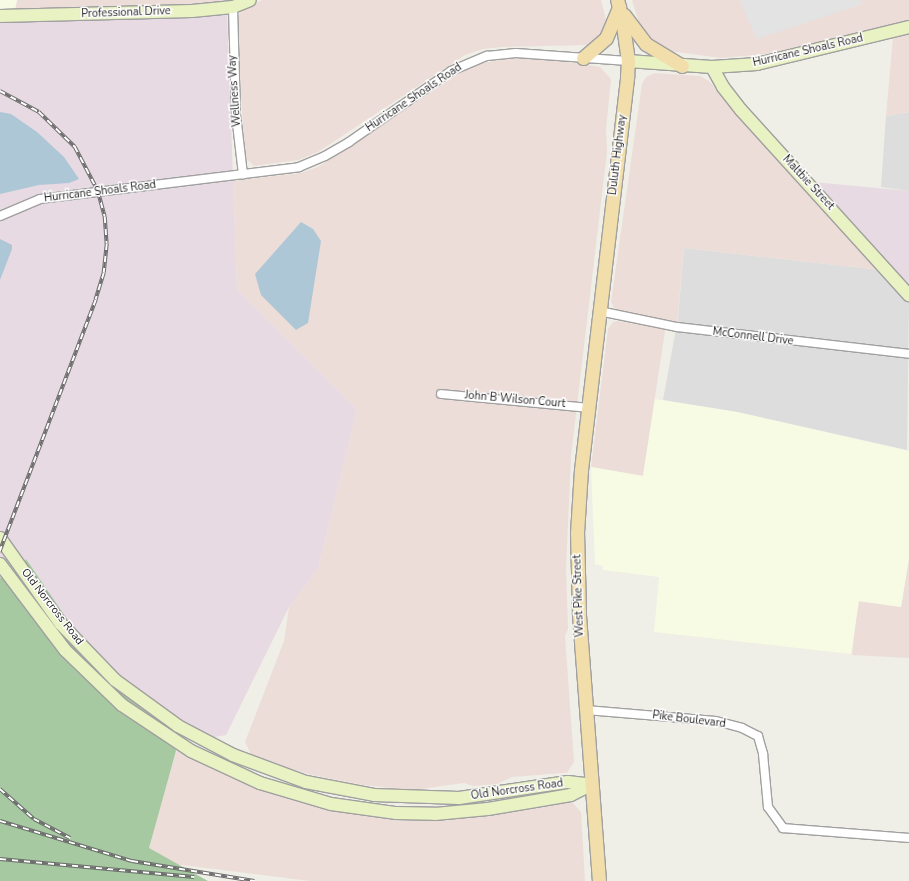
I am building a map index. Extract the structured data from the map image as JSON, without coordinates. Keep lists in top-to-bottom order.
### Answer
{
  "streets": {
    "main road": [
      "Professional Drive",
      "Hurricane Shoals Road",
      "Duluth Highway",
      "Maltbie Street",
      "West Pike Street",
      "Old Norcross Road"
    ],
    "street": [
      "Wellness Way",
      "McConnell Drive",
      "John B Wilson Court",
      "Pike Boulevard"
    ]
  },
  "crossings": [
    ["Professional Drive", "Wellness Way"],
    ["Hurricane Shoals Road", "Wellness Way"],
    ["Hurricane Shoals Road", "Duluth Highway"],
    ["Hurricane Shoals Road", "Maltbie Street"],
    ["Duluth Highway", "McConnell Drive"],
    ["Duluth Highway", "West Pike Street"],
    ["McConnell Drive", "West Pike Street"],
    ["John B Wilson Court", "West Pike Street"],
    ["West Pike Street", "Old Norcross Road"],
    ["West Pike Street", "Pike Boulevard"]
  ]
}
